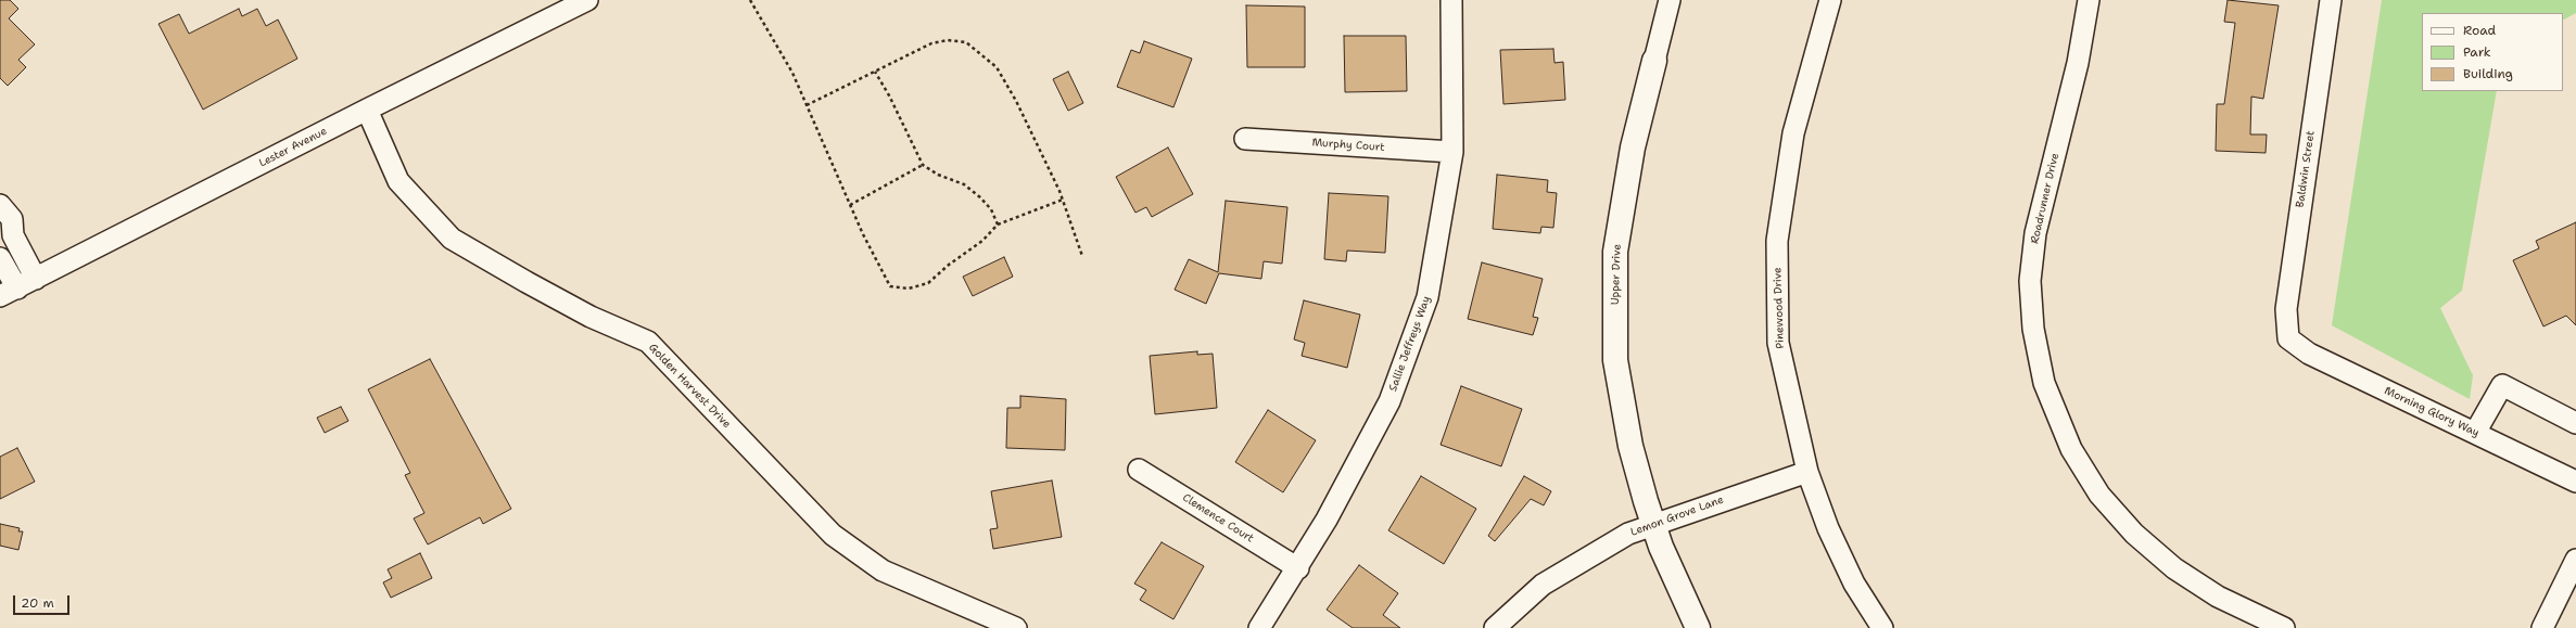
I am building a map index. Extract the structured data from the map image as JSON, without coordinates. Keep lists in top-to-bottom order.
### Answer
{
  "streets": {
    "main road": ["Upper Drive"],
    "street": [
      "Murphy Court",
      "Lester Avenue",
      "Baldwin Street",
      "Roadrunner Drive",
      "Pinewood Drive",
      "Sallie Jeffreys Way",
      "Golden Harvest Drive",
      "Morning Glory Way",
      "Lemon Grove Lane",
      "Clemence Court"
    ]
  },
  "crossings": [
    ["Murphy Court", "Sallie Jeffreys Way"],
    ["Lester Avenue", "Golden Harvest Drive"],
    ["Baldwin Street", "Morning Glory Way"],
    ["Upper Drive", "Lemon Grove Lane"],
    ["Pinewood Drive", "Lemon Grove Lane"],
    ["Sallie Jeffreys Way", "Clemence Court"]
  ],
  "legend": ["Road", "Park", "Building"],
  "scale_bar": "20 m"
}
